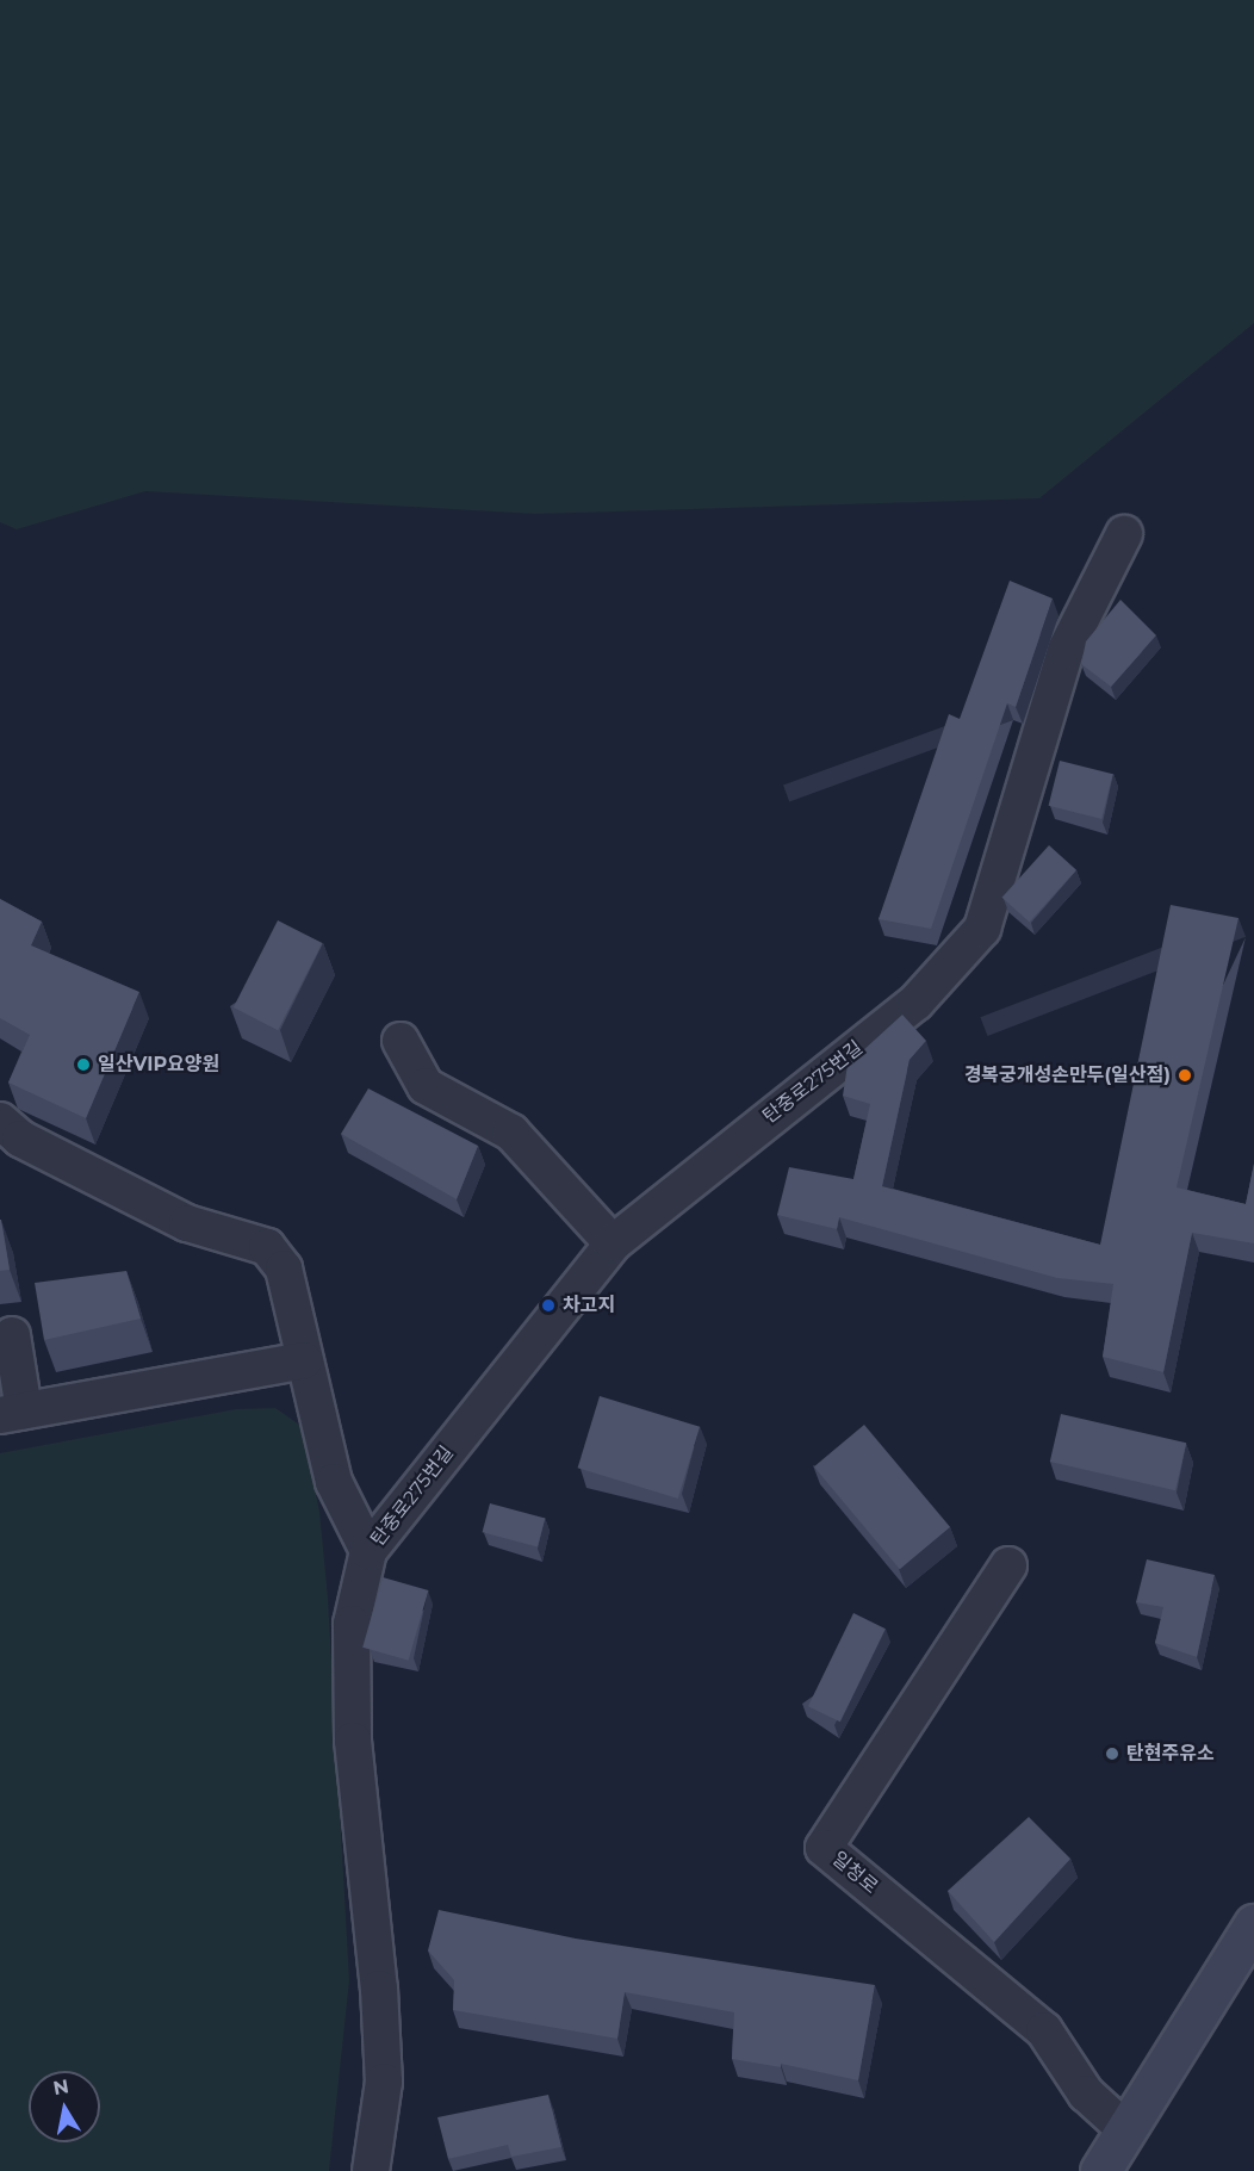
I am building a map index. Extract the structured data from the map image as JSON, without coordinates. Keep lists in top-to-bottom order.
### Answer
{
  "streets": {
    "street": ["탄중로275번길", "일청로"]
  },
  "places": [
    "일산VIP요양원",
    "경복궁개성손만두(일산점)",
    "차고지",
    "탄현주유소"
  ],
  "north": "top"
}
